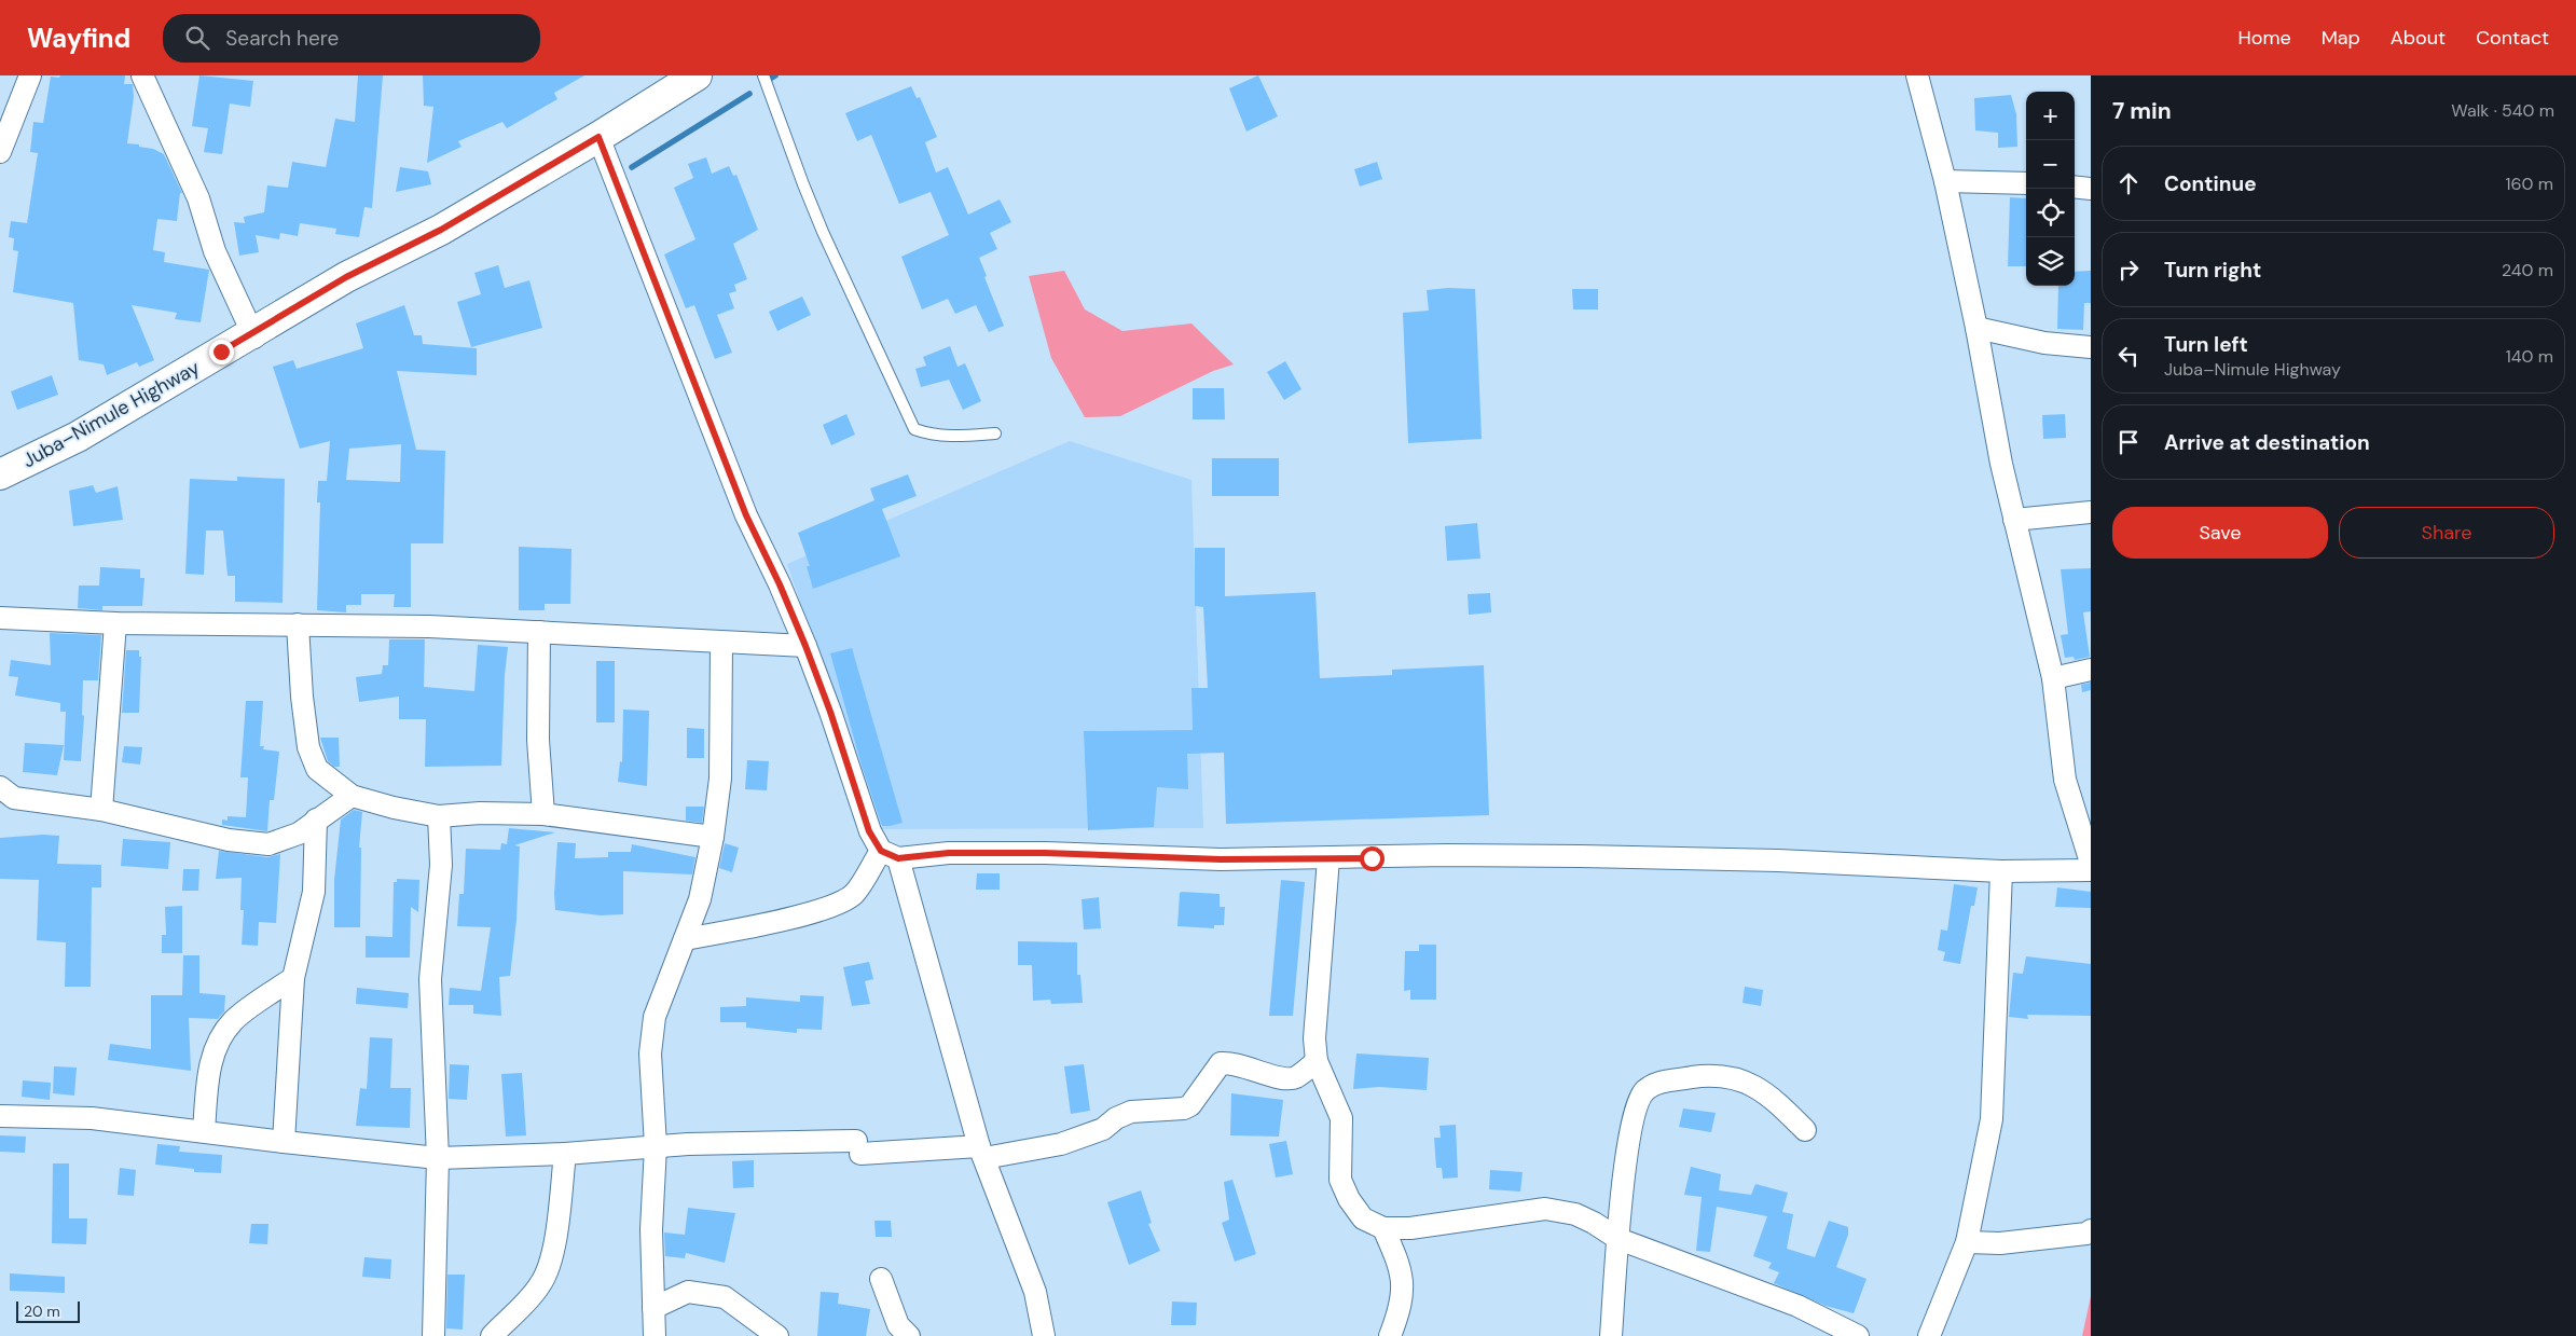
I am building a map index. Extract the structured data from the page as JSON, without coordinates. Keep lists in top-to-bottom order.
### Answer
{
  "streets": {
    "main road": ["Juba–Nimule Highway"]
  },
  "scale_bar": "20 m",
  "page": {
    "header": "Wayfind",
    "search": "Search here",
    "nav": [
      "Home",
      "Map",
      "About",
      "Contact"
    ],
    "heading": ["7 min", "Walk · 540 m"],
    "map_buttons": ["+", "−"],
    "list": [
      ["Continue", "160 m"],
      ["Turn right", "240 m"],
      ["Turn left", "Juba–Nimule Highway", "140 m"],
      "Arrive at destination"
    ],
    "buttons": ["Save", "Share"],
    "scale": "20 m"
  }
}
